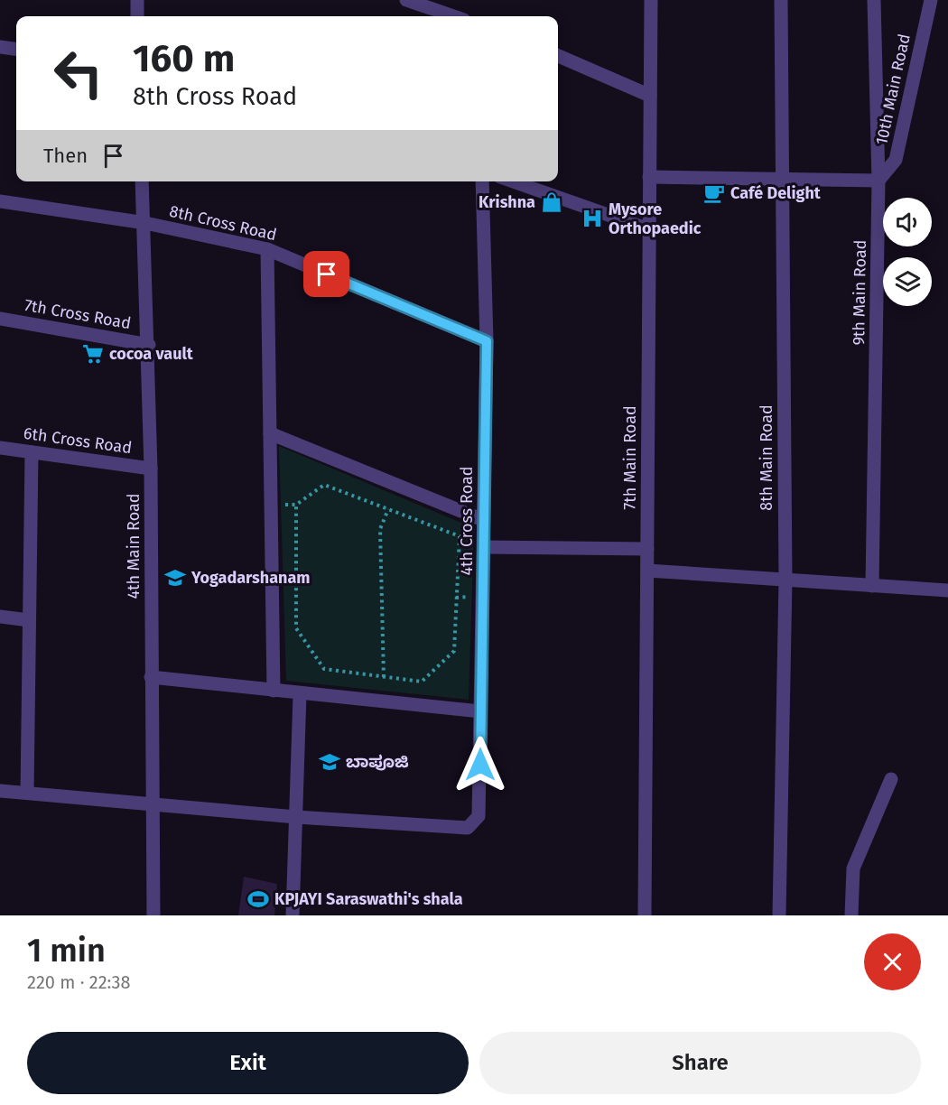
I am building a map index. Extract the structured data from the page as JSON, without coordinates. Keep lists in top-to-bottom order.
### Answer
{
  "streets": {
    "street": [
      "10th Main Road",
      "8th Cross Road",
      "9th Main Road",
      "7th Cross Road",
      "6th Cross Road",
      "7th Main Road",
      "8th Main Road",
      "4th Cross Road",
      "4th Main Road"
    ]
  },
  "crossings": [
    ["10th Main Road", "9th Main Road"],
    ["8th Cross Road", "4th Cross Road"],
    ["8th Cross Road", "4th Main Road"],
    ["7th Cross Road", "4th Main Road"],
    ["6th Cross Road", "4th Main Road"]
  ],
  "places": {
    "cafe": ["Café Delight"],
    "shop": ["Krishna"],
    "hospital": ["Mysore Orthopaedic"],
    "supermarket": ["cocoa vault"],
    "school or university": ["Yogadarshanam", "ಬಾಪೂಜಿ"],
    "sports": ["KPJAYI Saraswathi's shala"]
  },
  "page": {
    "turn": ["160 m", "8th Cross Road"],
    "then": "Then",
    "heading": ["1 min", "220 m · 22:38"],
    "buttons": ["Exit", "Share"]
  }
}
